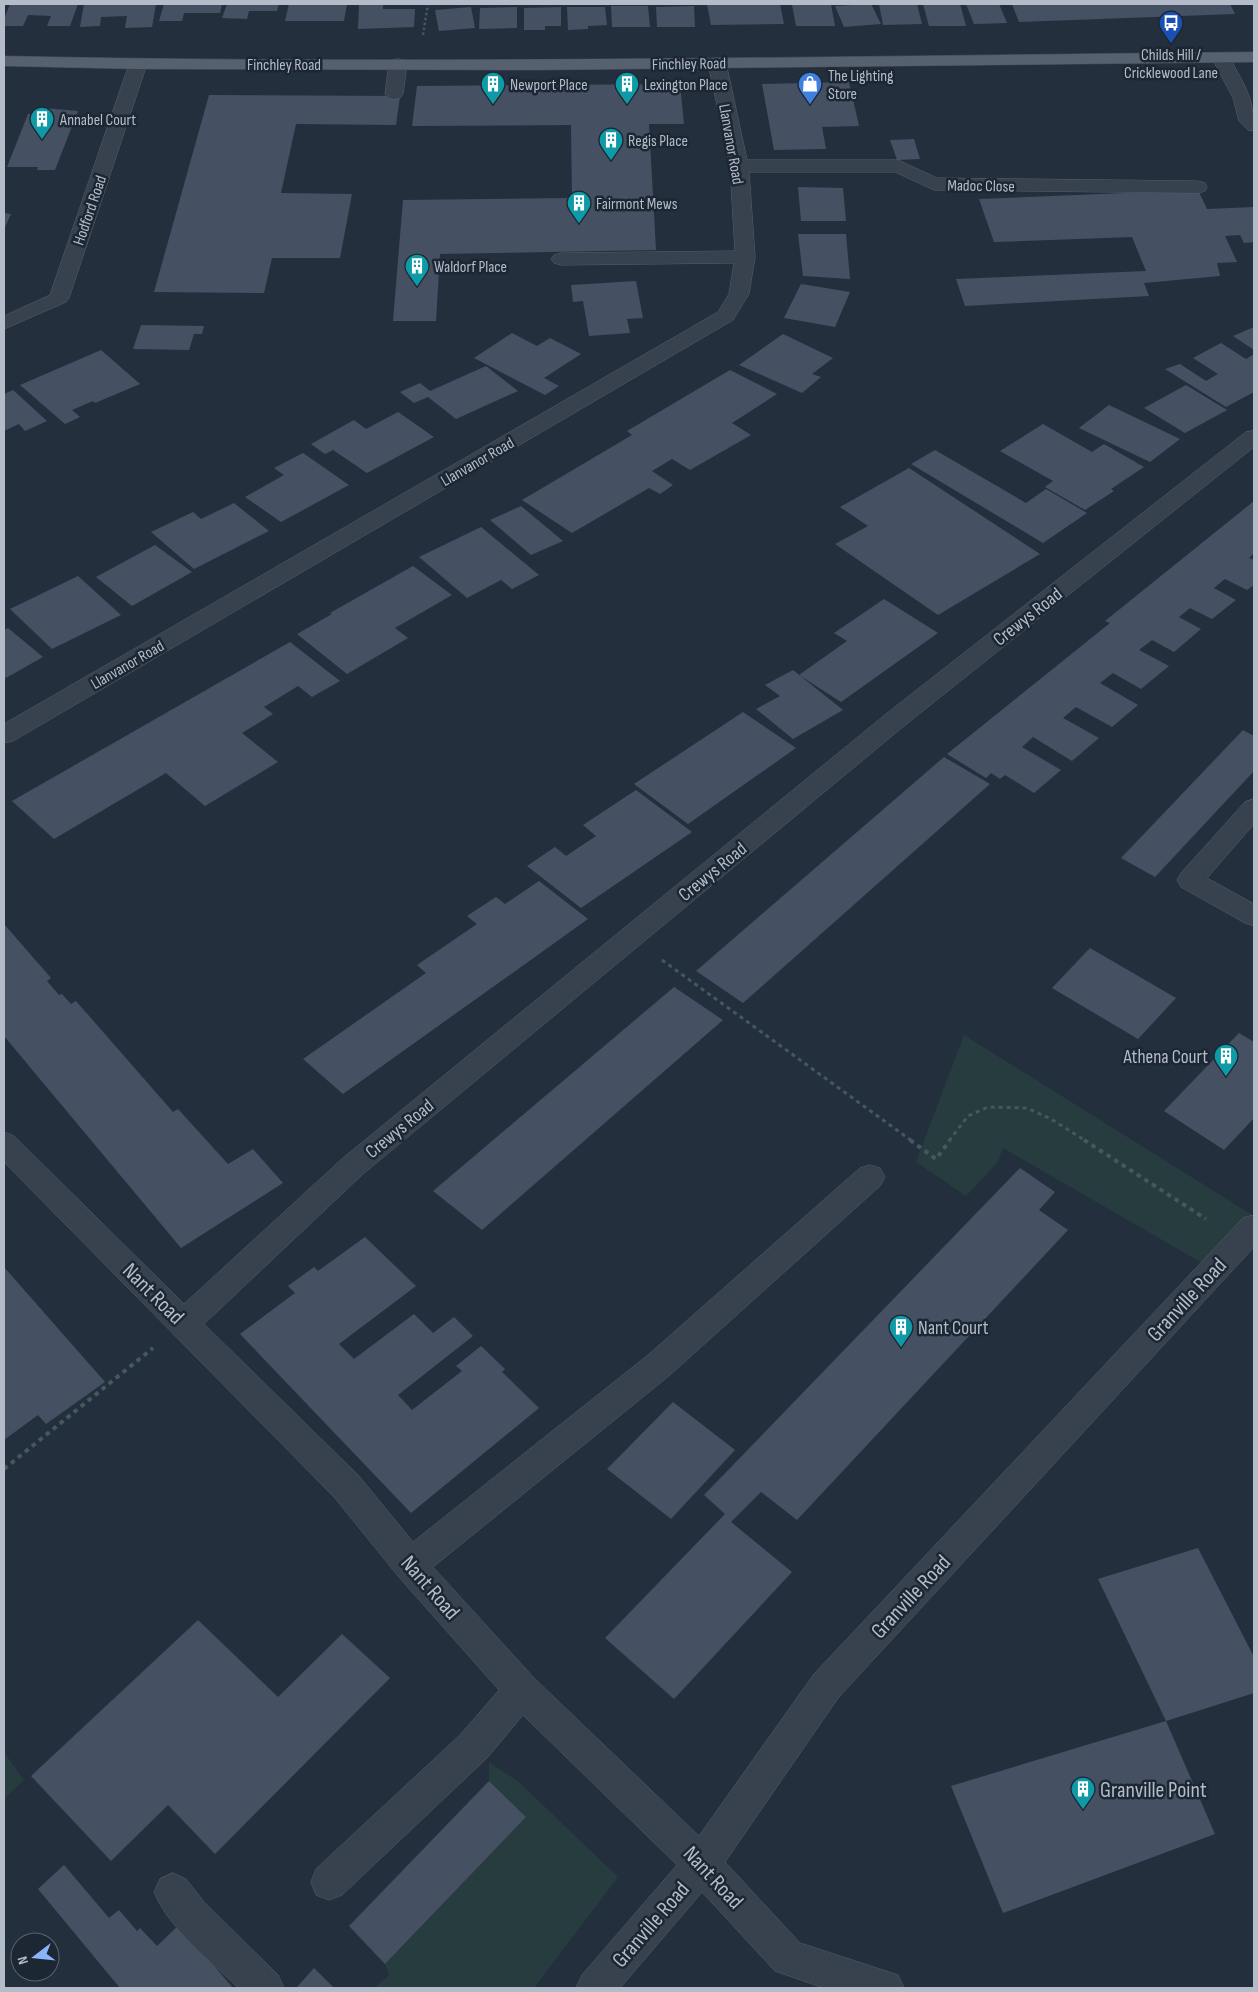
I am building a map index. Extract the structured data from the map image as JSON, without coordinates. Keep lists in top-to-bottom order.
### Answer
{
  "streets": {
    "main road": ["Finchley Road"],
    "street": [
      "Llanvanor Road",
      "Madoc Close",
      "Hodford Road",
      "Crewys Road",
      "Nant Road",
      "Granville Road"
    ]
  },
  "crossings": [
    ["Finchley Road", "Llanvanor Road"],
    ["Finchley Road", "Hodford Road"],
    ["Llanvanor Road", "Madoc Close"],
    ["Crewys Road", "Nant Road"],
    ["Nant Road", "Granville Road"]
  ],
  "places": {
    "bus stop": ["Childs Hill / Cricklewood Lane"],
    "building": [
      "Newport Place",
      "Lexington Place",
      "Annabel Court",
      "Regis Place",
      "Fairmont Mews",
      "Waldorf Place",
      "Athena Court",
      "Nant Court",
      "Granville Point"
    ],
    "shop": ["The Lighting Store"]
  },
  "north": "left"
}
